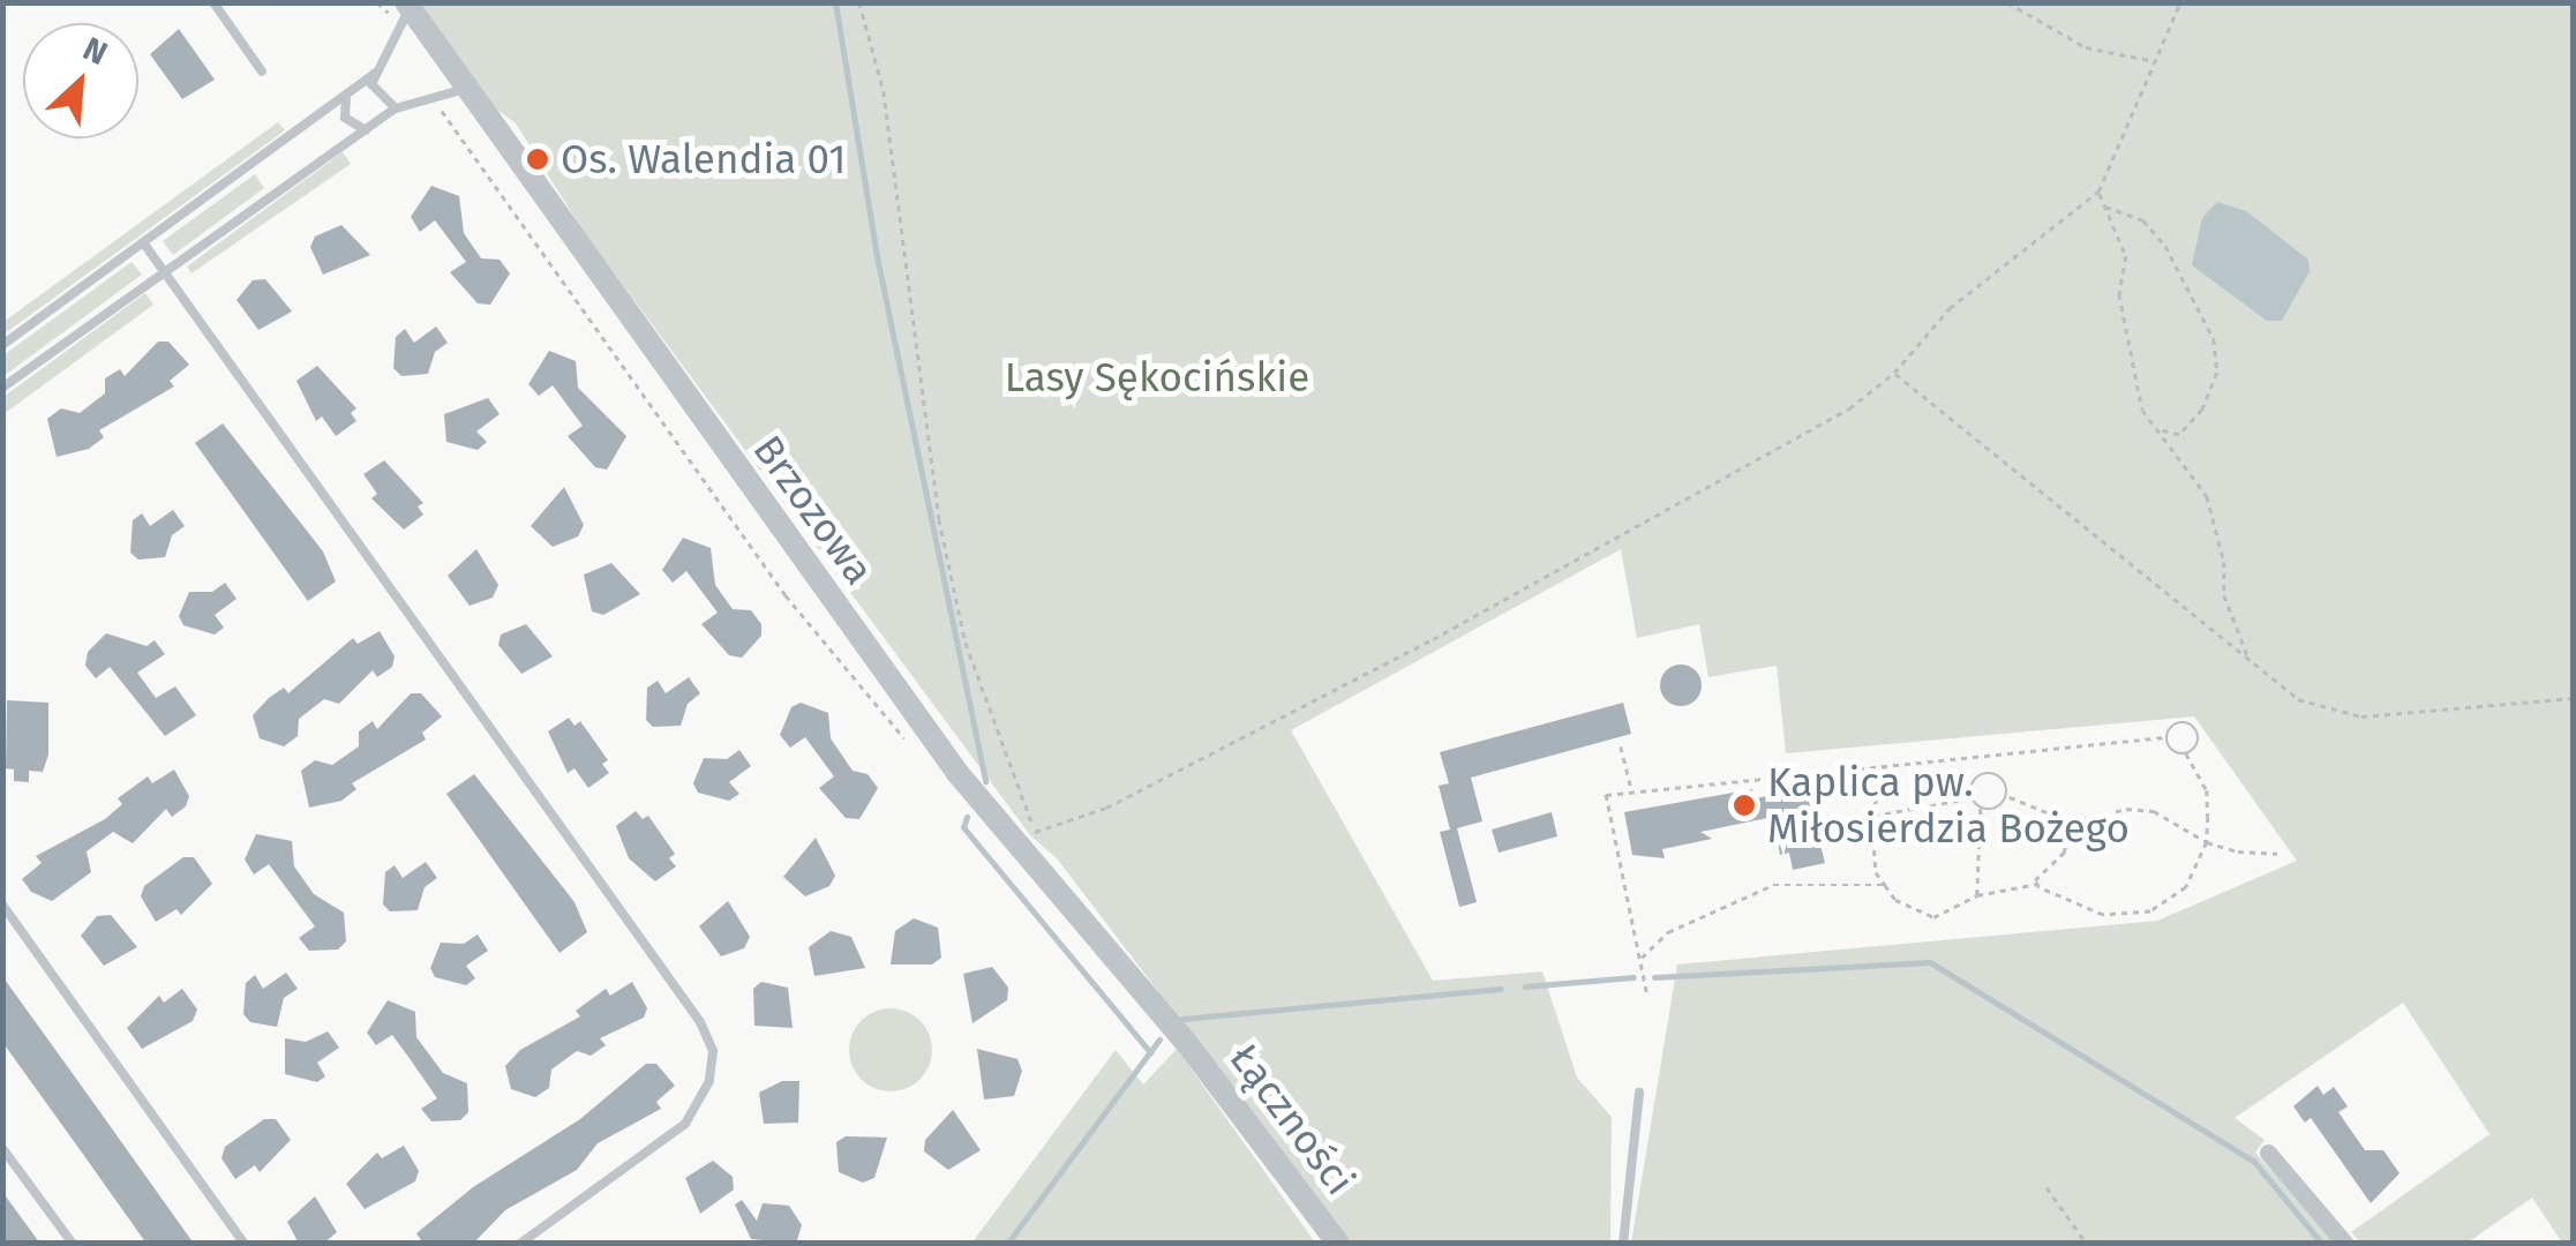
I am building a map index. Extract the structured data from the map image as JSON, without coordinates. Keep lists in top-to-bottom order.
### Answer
{
  "streets": {
    "street": ["Brzozowa", "Łączności"]
  },
  "crossings": [
    ["Brzozowa", "Łączności"]
  ],
  "parks": ["Lasy Sękocińskie"],
  "places": ["Os. Walendia 01", "Kaplica pw. Miłosierdzia Bożego"],
  "north": "top right"
}
